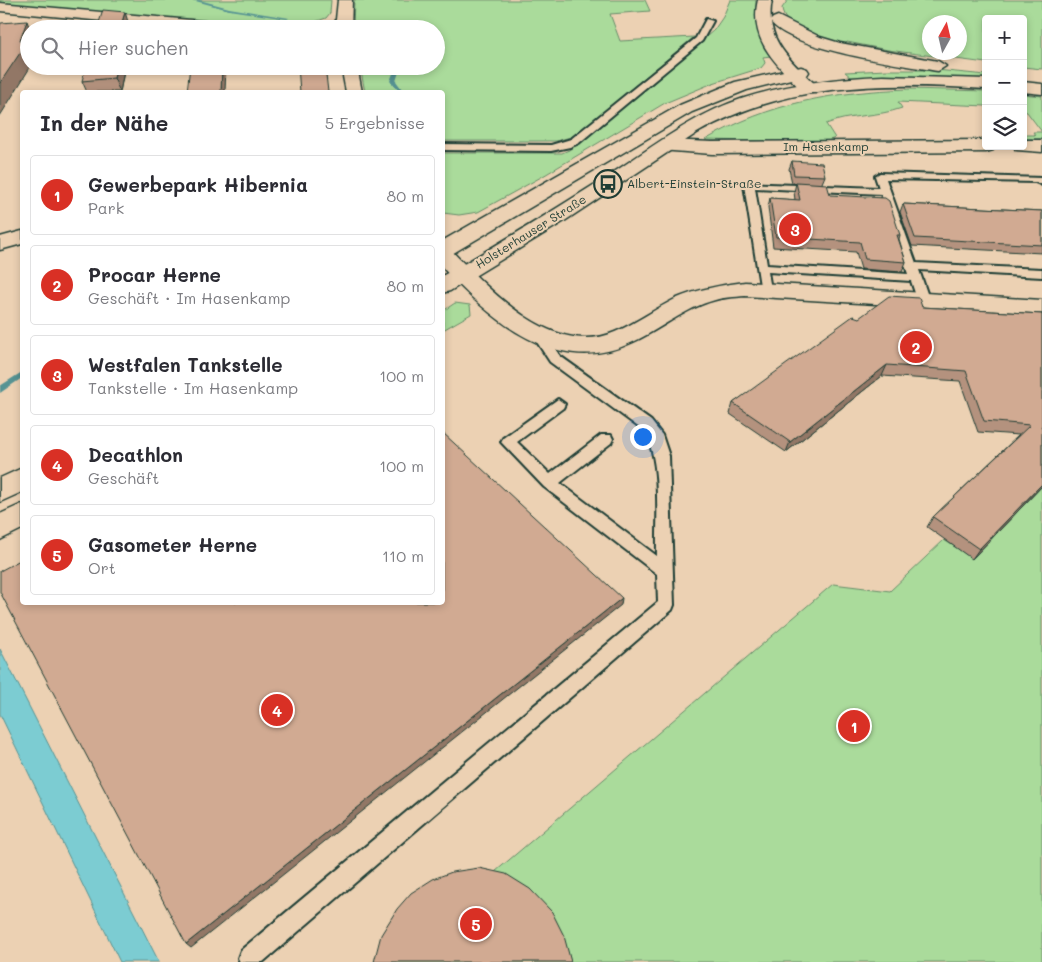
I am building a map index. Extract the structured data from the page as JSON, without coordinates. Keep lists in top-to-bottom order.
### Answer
{
  "streets": {
    "main road": ["Im Hasenkamp", "Holsterhauser Straße"]
  },
  "crossings": [
    ["Im Hasenkamp", "Holsterhauser Straße"]
  ],
  "places": {
    "bus stop": ["Albert-Einstein-Straße"]
  },
  "north": "top",
  "page": {
    "map_buttons": ["+", "−"],
    "search": "Hier suchen",
    "heading": ["In der Nähe", "5 Ergebnisse"],
    "list": [
      {
        "mark": "1",
        "name": "Gewerbepark Hibernia",
        "note": "Park",
        "value": "80 m"
      },
      {
        "mark": "2",
        "name": "Procar Herne",
        "note": "Geschäft · Im Hasenkamp",
        "value": "80 m"
      },
      {
        "mark": "3",
        "name": "Westfalen Tankstelle",
        "note": "Tankstelle · Im Hasenkamp",
        "value": "100 m"
      },
      {
        "mark": "4",
        "name": "Decathlon",
        "note": "Geschäft",
        "value": "100 m"
      },
      {
        "mark": "5",
        "name": "Gasometer Herne",
        "note": "Ort",
        "value": "110 m"
      }
    ],
    "pins": [
      "3",
      "2",
      "4",
      "1",
      "5"
    ]
  }
}
